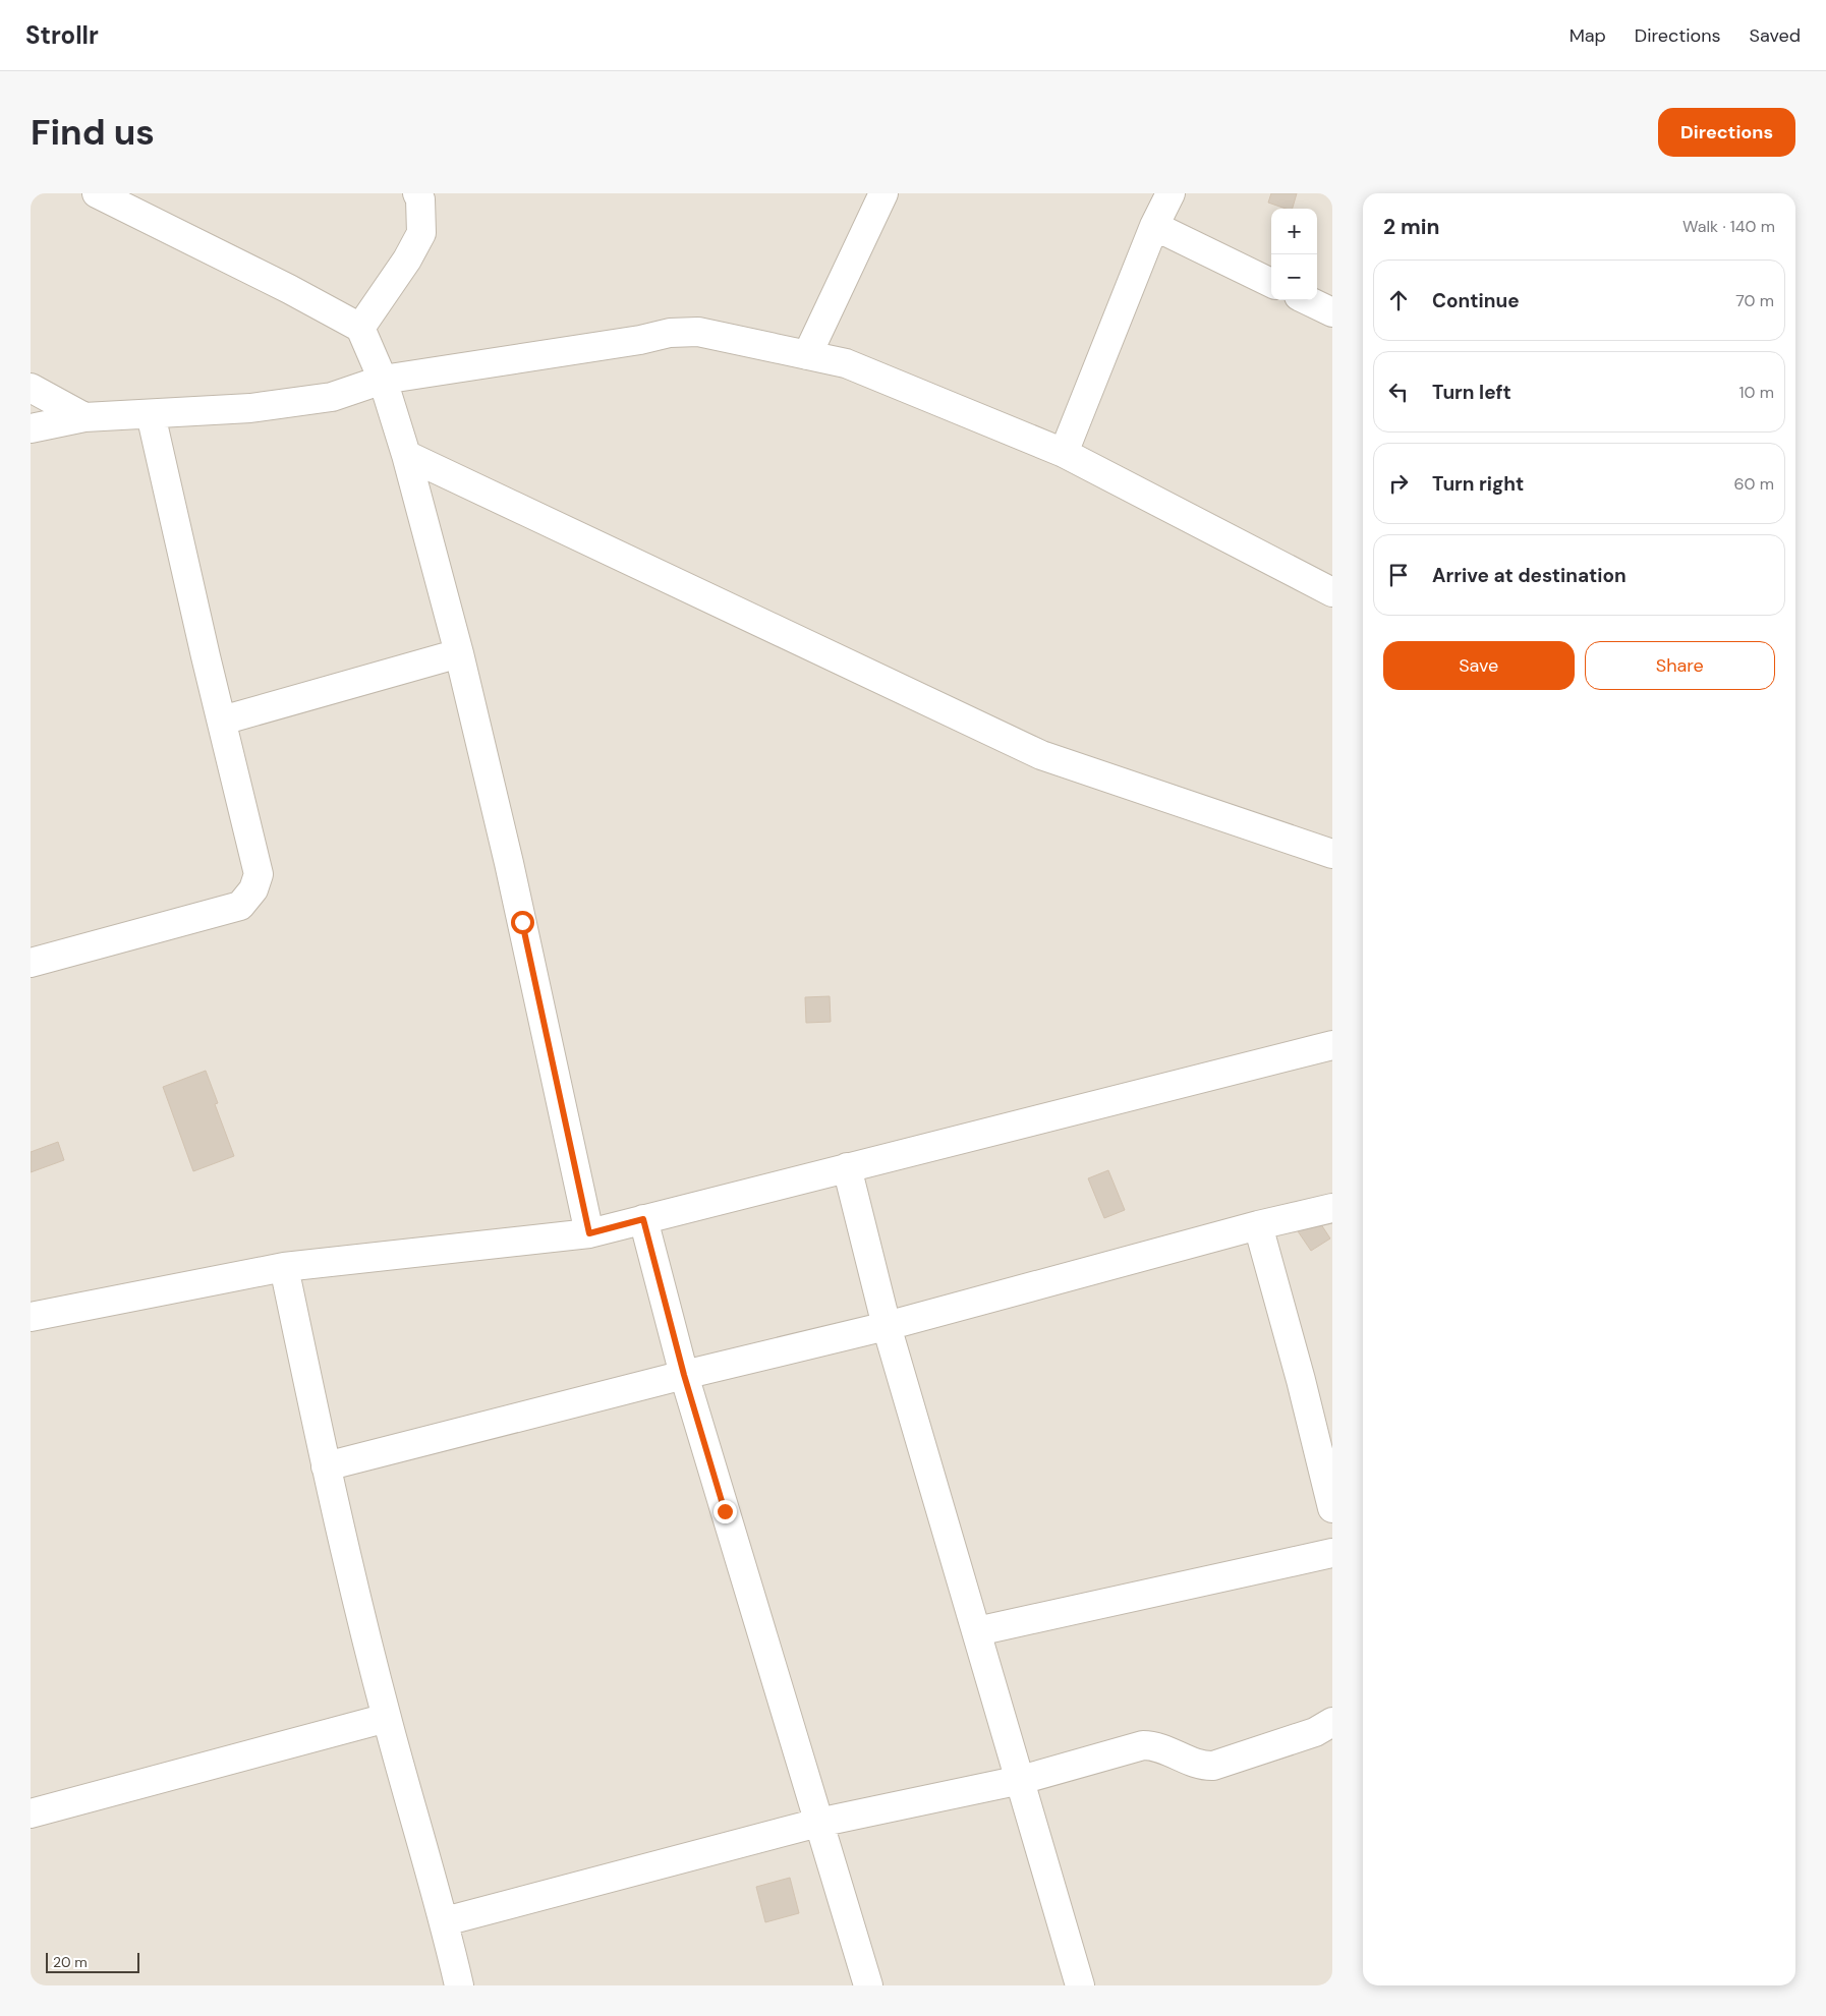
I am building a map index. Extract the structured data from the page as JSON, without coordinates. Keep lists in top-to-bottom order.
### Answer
{
  "scale_bar": "20 m",
  "page": {
    "header": "Strollr",
    "nav": ["Map", "Directions", "Saved"],
    "buttons": [
      "Directions",
      ["Save", "Share"]
    ],
    "title": "Find us",
    "heading": ["2 min", "Walk · 140 m"],
    "map_buttons": ["+", "−"],
    "list": [
      ["Continue", "70 m"],
      ["Turn left", "10 m"],
      ["Turn right", "60 m"],
      "Arrive at destination"
    ],
    "scale": "20 m"
  }
}
